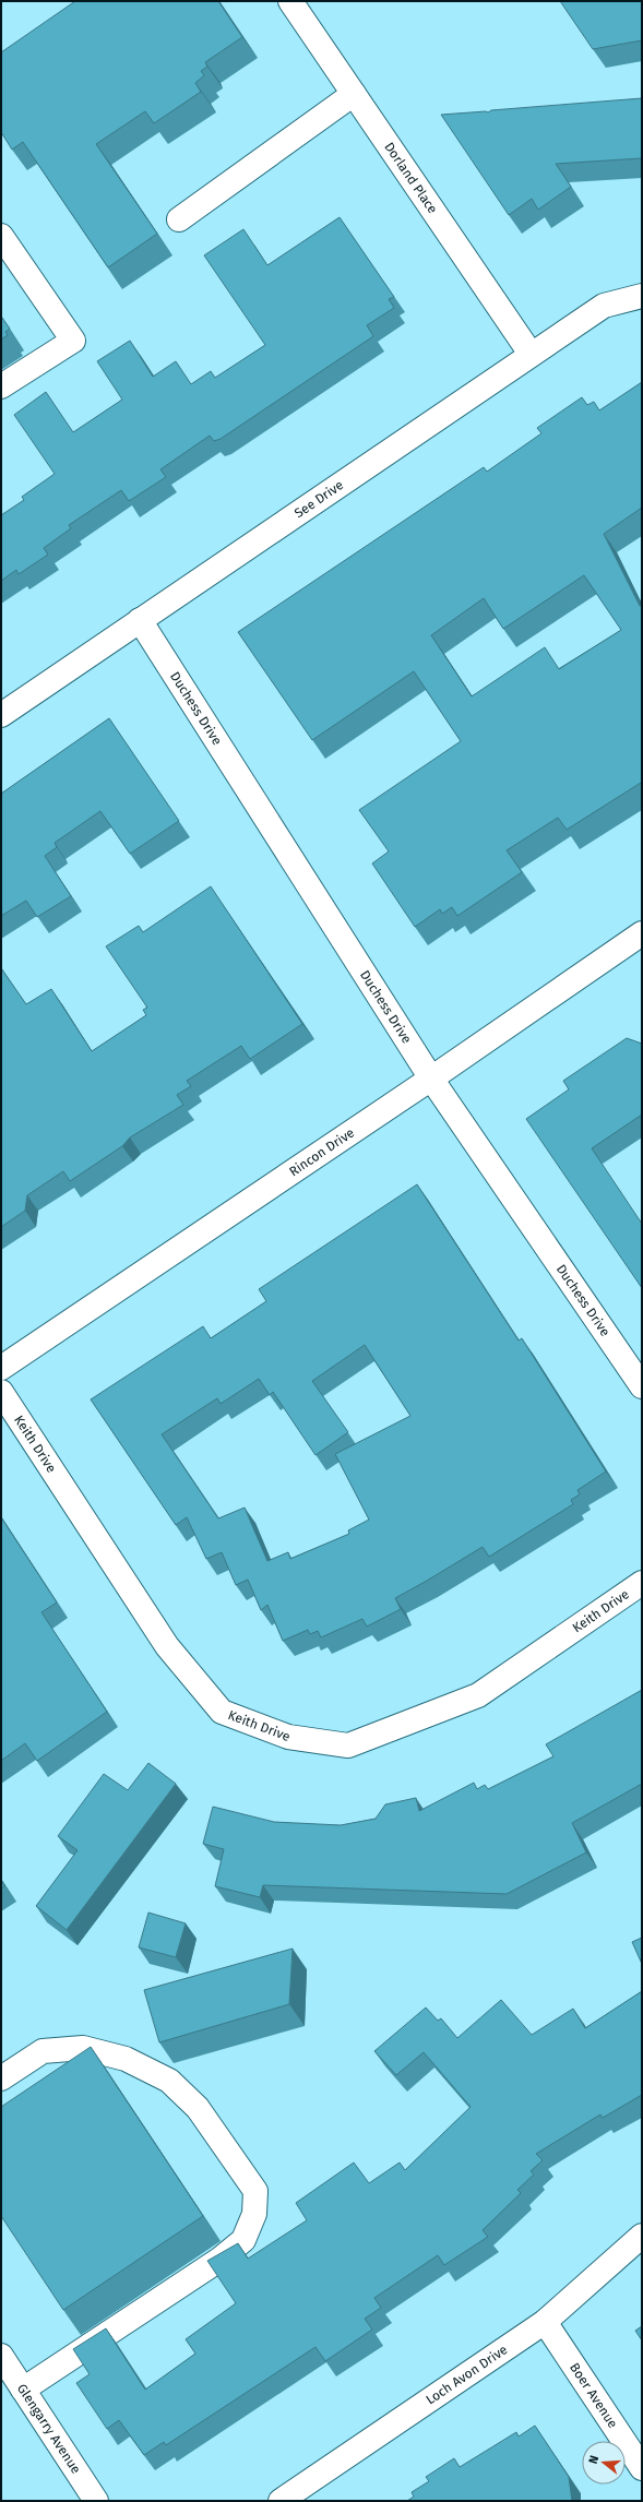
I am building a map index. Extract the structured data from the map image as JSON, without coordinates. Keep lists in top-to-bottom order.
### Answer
{
  "streets": {
    "street": [
      "Dorland Place",
      "See Drive",
      "Duchess Drive",
      "Rincon Drive",
      "Keith Drive",
      "Loch Avon Drive",
      "Boer Avenue",
      "Glengarry Avenue"
    ]
  },
  "crossings": [
    ["Dorland Place", "See Drive"],
    ["See Drive", "Duchess Drive"],
    ["Duchess Drive", "Rincon Drive"],
    ["Loch Avon Drive", "Boer Avenue"]
  ],
  "north": "left"
}
